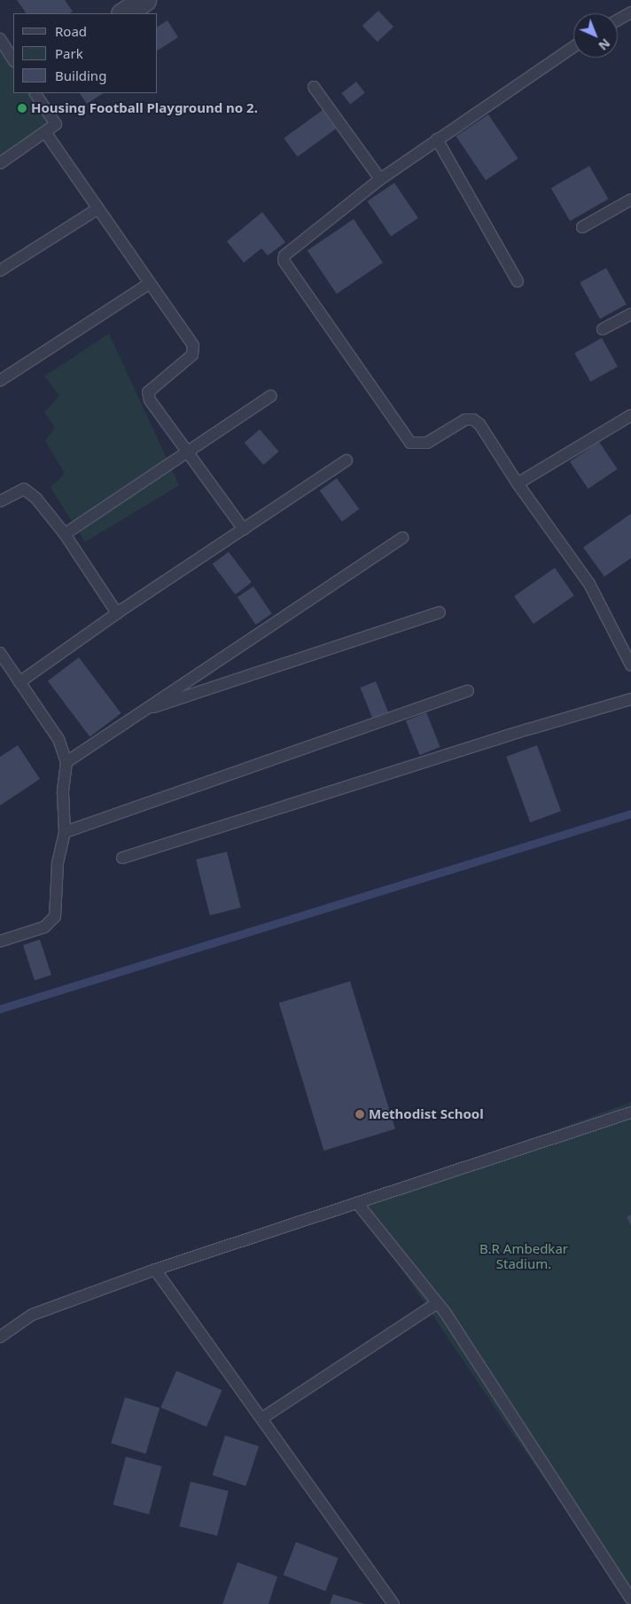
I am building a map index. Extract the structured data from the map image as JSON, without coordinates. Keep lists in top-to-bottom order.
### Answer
{
  "parks": ["B.R Ambedkar Stadium."],
  "places": ["Housing Football Playground no 2.", "Methodist School"],
  "legend": ["Road", "Park", "Building"],
  "north": "bottom right"
}
